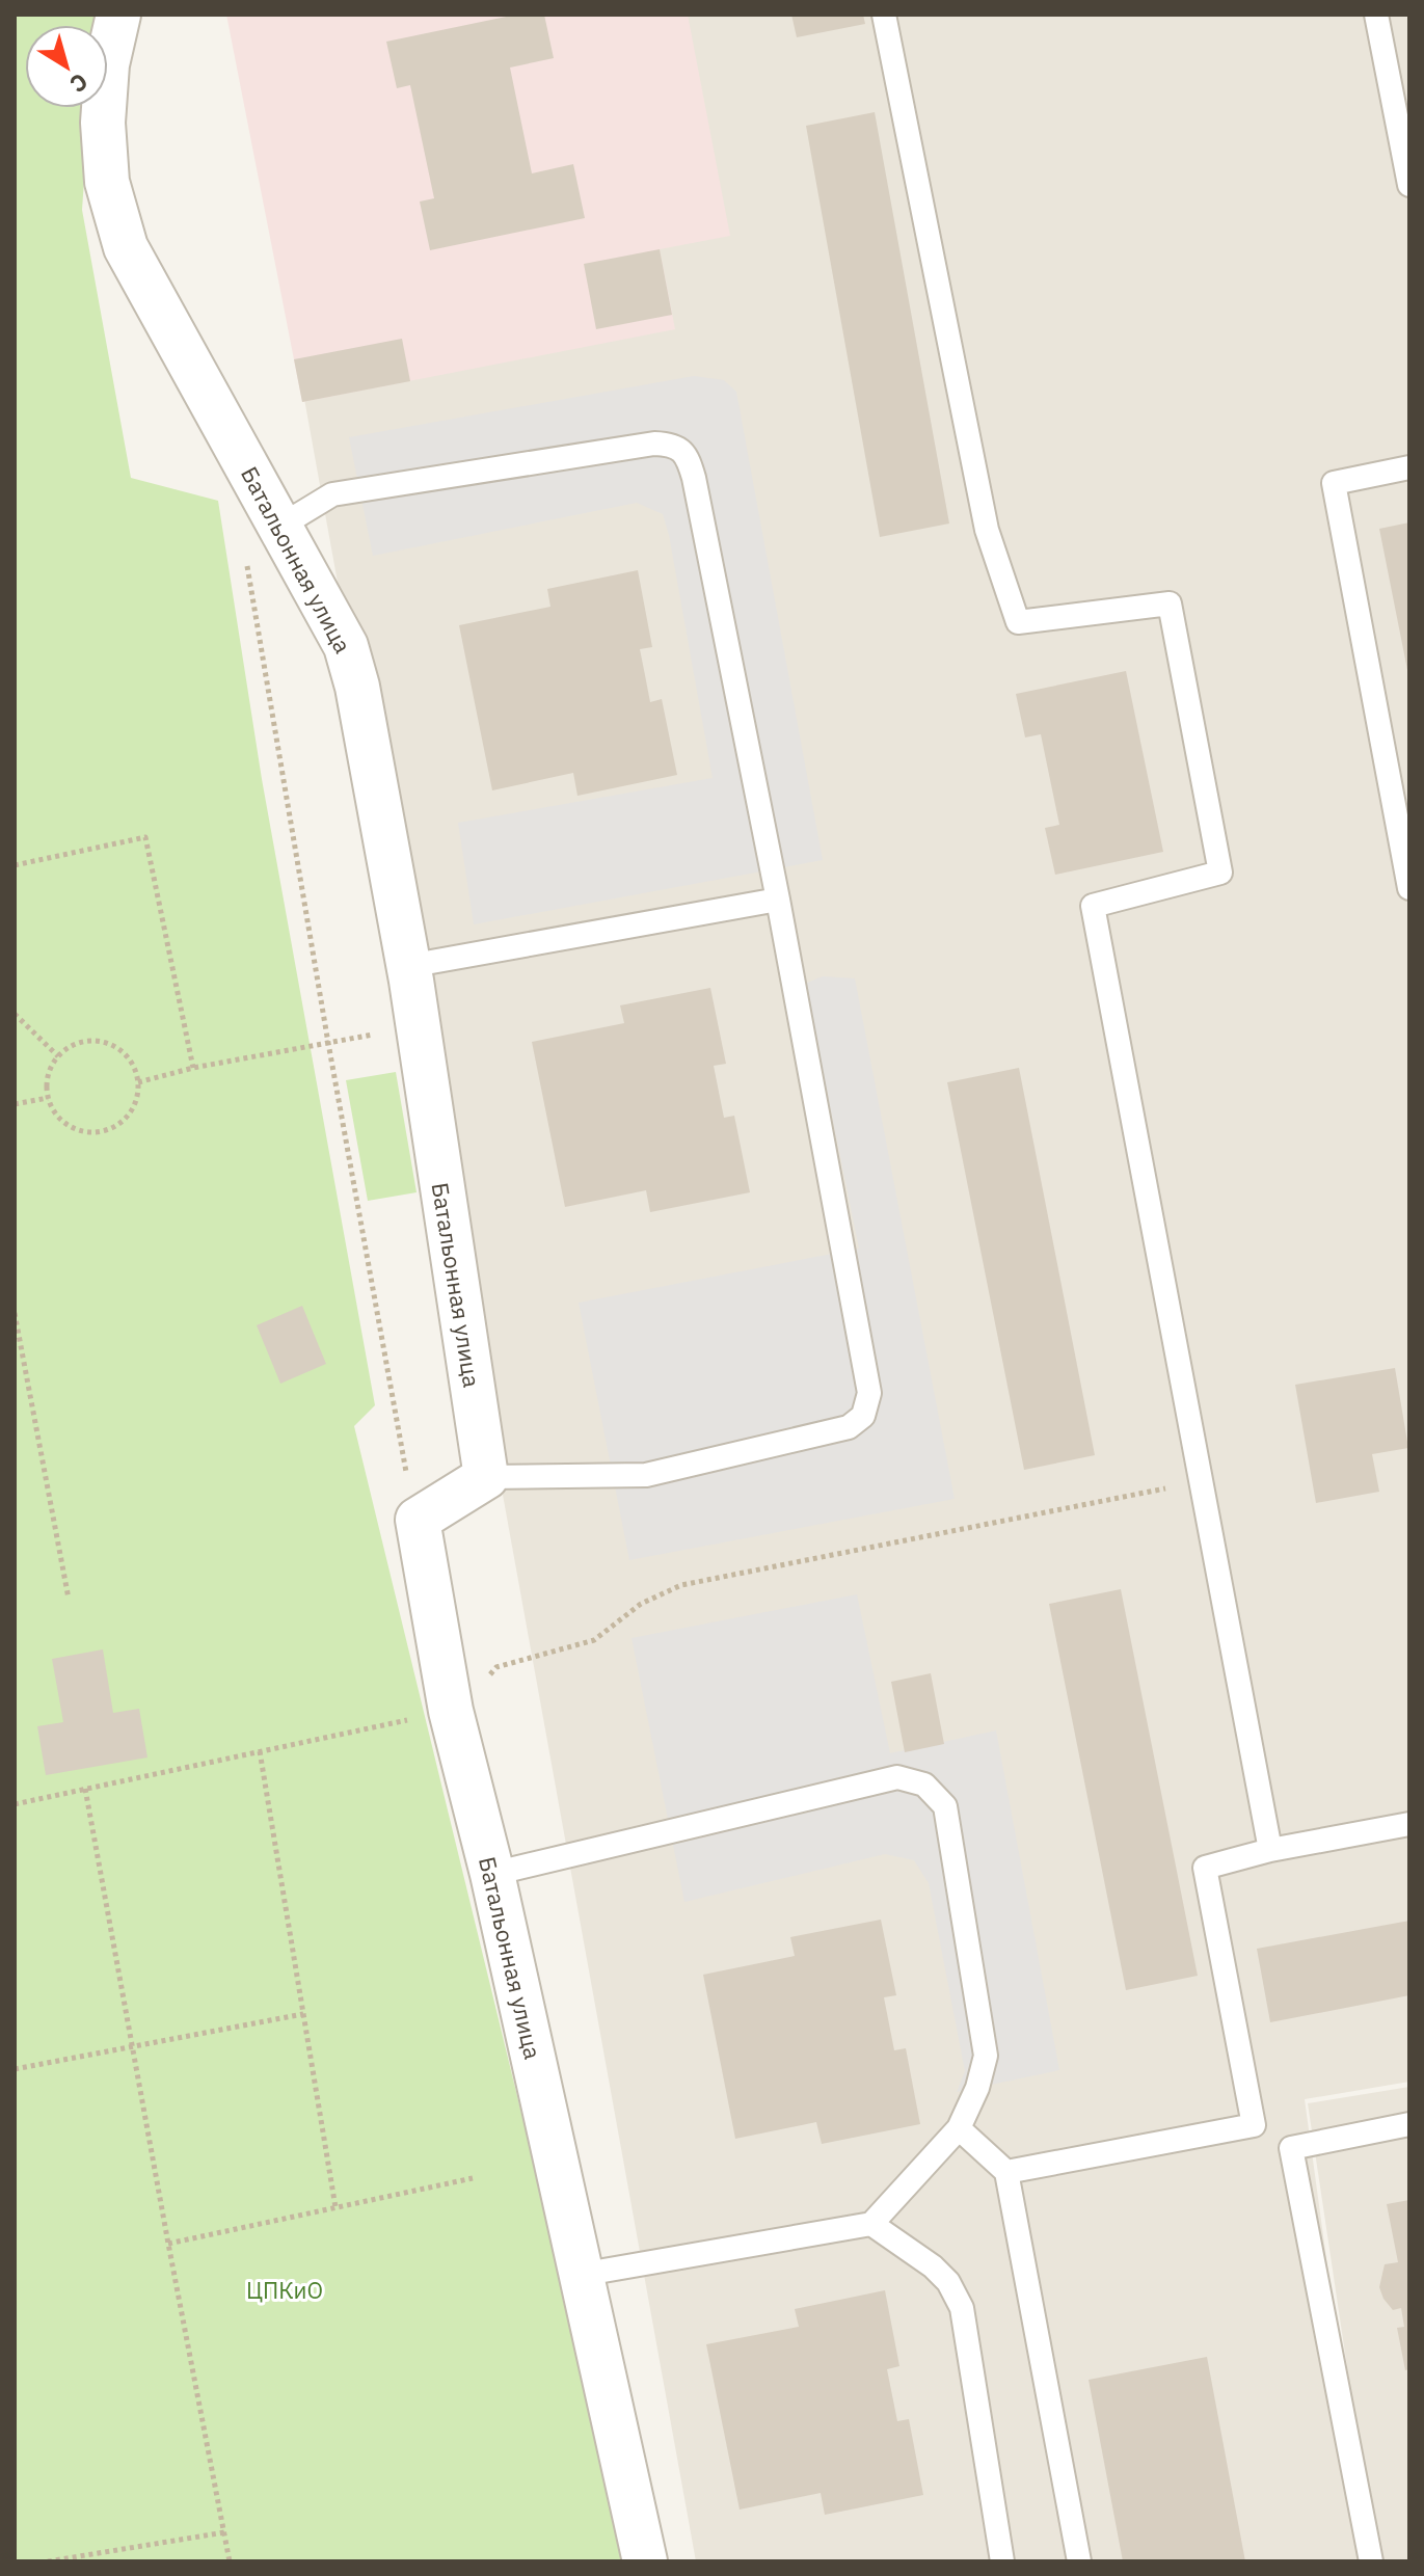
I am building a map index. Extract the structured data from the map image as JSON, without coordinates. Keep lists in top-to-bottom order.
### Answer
{
  "streets": {
    "street": ["Батальонная улица"]
  },
  "parks": ["ЦПКиО"],
  "north": "bottom right"
}
